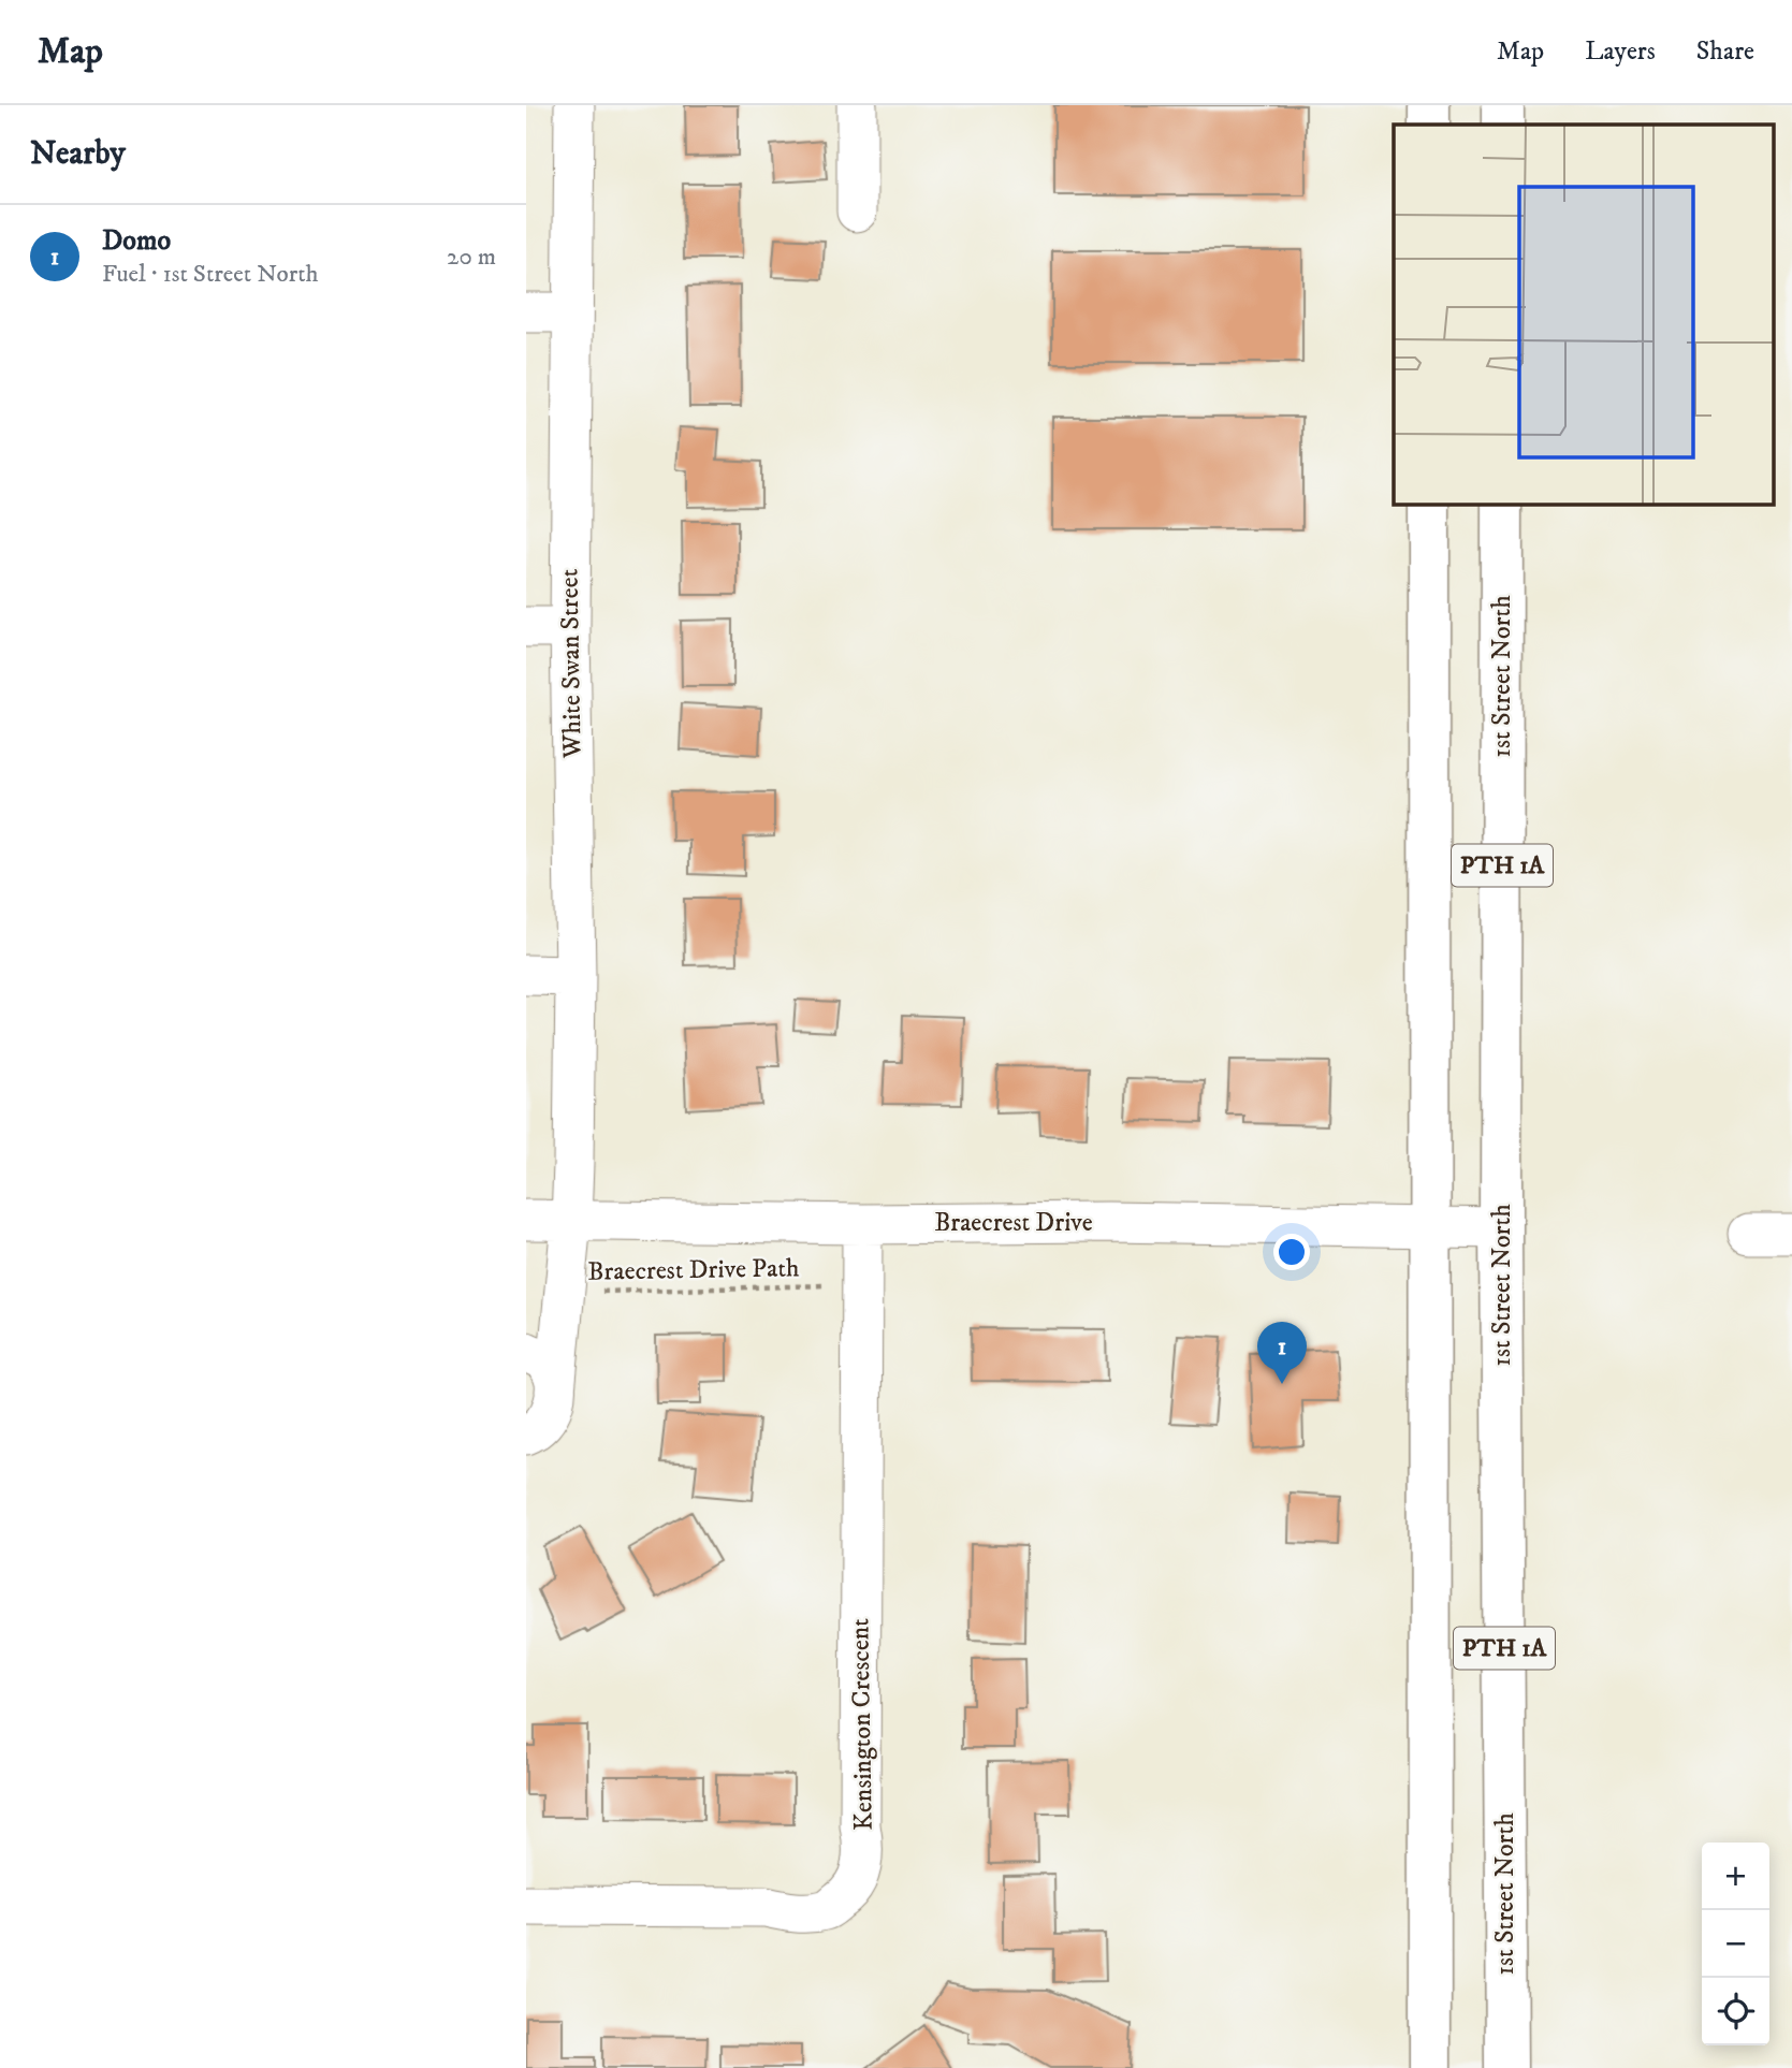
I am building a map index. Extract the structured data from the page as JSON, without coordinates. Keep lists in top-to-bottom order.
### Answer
{
  "streets": {
    "main road": ["1st Street North", "PTH 1A"],
    "street": ["White Swan Street", "Braecrest Drive", "Kensington Crescent"],
    "path": ["Braecrest Drive Path"]
  },
  "crossings": [
    ["White Swan Street", "Braecrest Drive"],
    ["White Swan Street", "Braecrest Drive Path"],
    ["1st Street North", "Braecrest Drive"],
    ["PTH 1A", "Braecrest Drive"],
    ["Braecrest Drive", "Kensington Crescent"],
    ["Braecrest Drive Path", "Kensington Crescent"]
  ],
  "page": {
    "header": "Map",
    "nav": ["Map", "Layers", "Share"],
    "heading": "Nearby",
    "list": [
      {
        "mark": "1",
        "name": "Domo",
        "note": "Fuel · 1st Street North",
        "value": "20 m"
      }
    ],
    "pins": "1",
    "map_buttons": ["+", "−"]
  }
}
